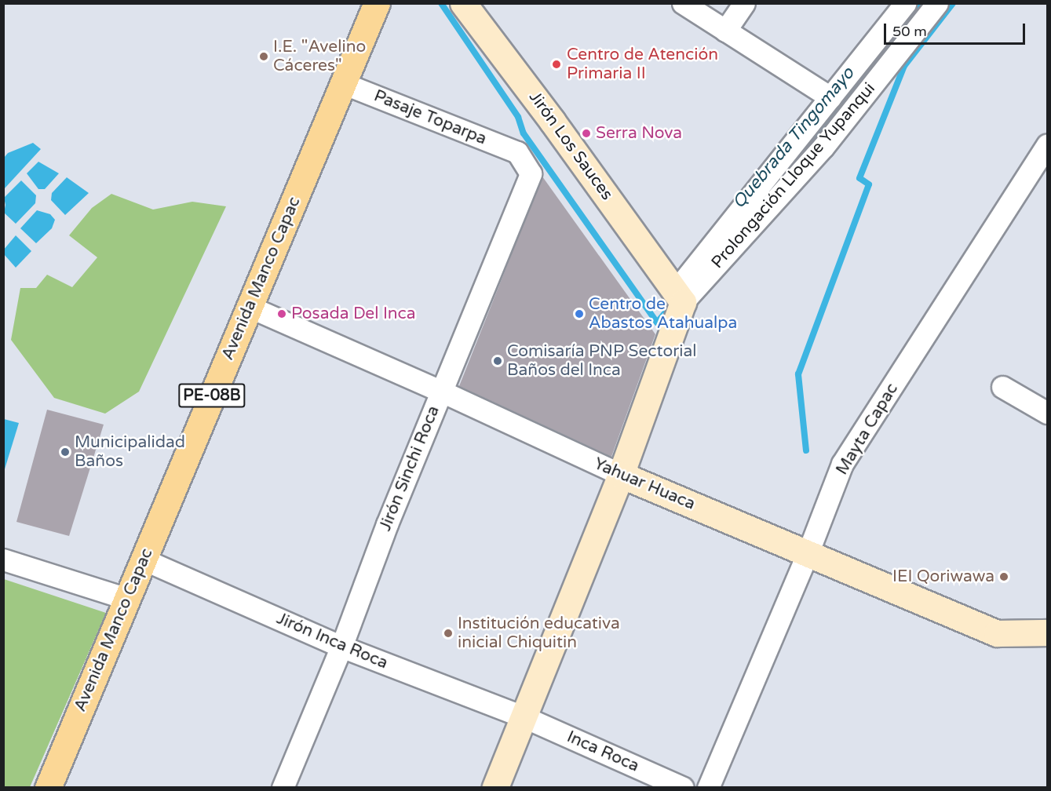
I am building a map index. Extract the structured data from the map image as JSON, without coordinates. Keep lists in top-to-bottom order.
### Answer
{
  "streets": {
    "main road": ["Avenida Manco Capac", "PE-08B"],
    "street": [
      "Pasaje Toparpa",
      "Jirón Los Sauces",
      "Prolongación Lloque Yupanqui",
      "Mayta Capac",
      "Jirón Sinchi Roca",
      "Yahuar Huaca",
      "Jirón Inca Roca",
      "Inca Roca"
    ]
  },
  "crossings": [
    ["Pasaje Toparpa", "Avenida Manco Capac"],
    ["Pasaje Toparpa", "Jirón Sinchi Roca"],
    ["Jirón Los Sauces", "Prolongación Lloque Yupanqui"],
    ["Avenida Manco Capac", "Yahuar Huaca"],
    ["Avenida Manco Capac", "Jirón Inca Roca"],
    ["Mayta Capac", "Yahuar Huaca"],
    ["Jirón Sinchi Roca", "Yahuar Huaca"],
    ["Jirón Sinchi Roca", "Jirón Inca Roca"],
    ["Jirón Inca Roca", "Inca Roca"]
  ],
  "water": ["Quebrada Tingomayo"],
  "places": [
    "I.E. \"Avelino Cáceres\"",
    "Centro de Atención Primaria II",
    "Serra Nova",
    "Posada Del Inca",
    "Centro de Abastos Atahualpa",
    "Comisaría PNP Sectorial Baños del Inca",
    "Municipalidad Baños",
    "IEI Qoriwawa",
    "Institución educativa inicial Chiquitin"
  ],
  "scale_bar": "50 m"
}
